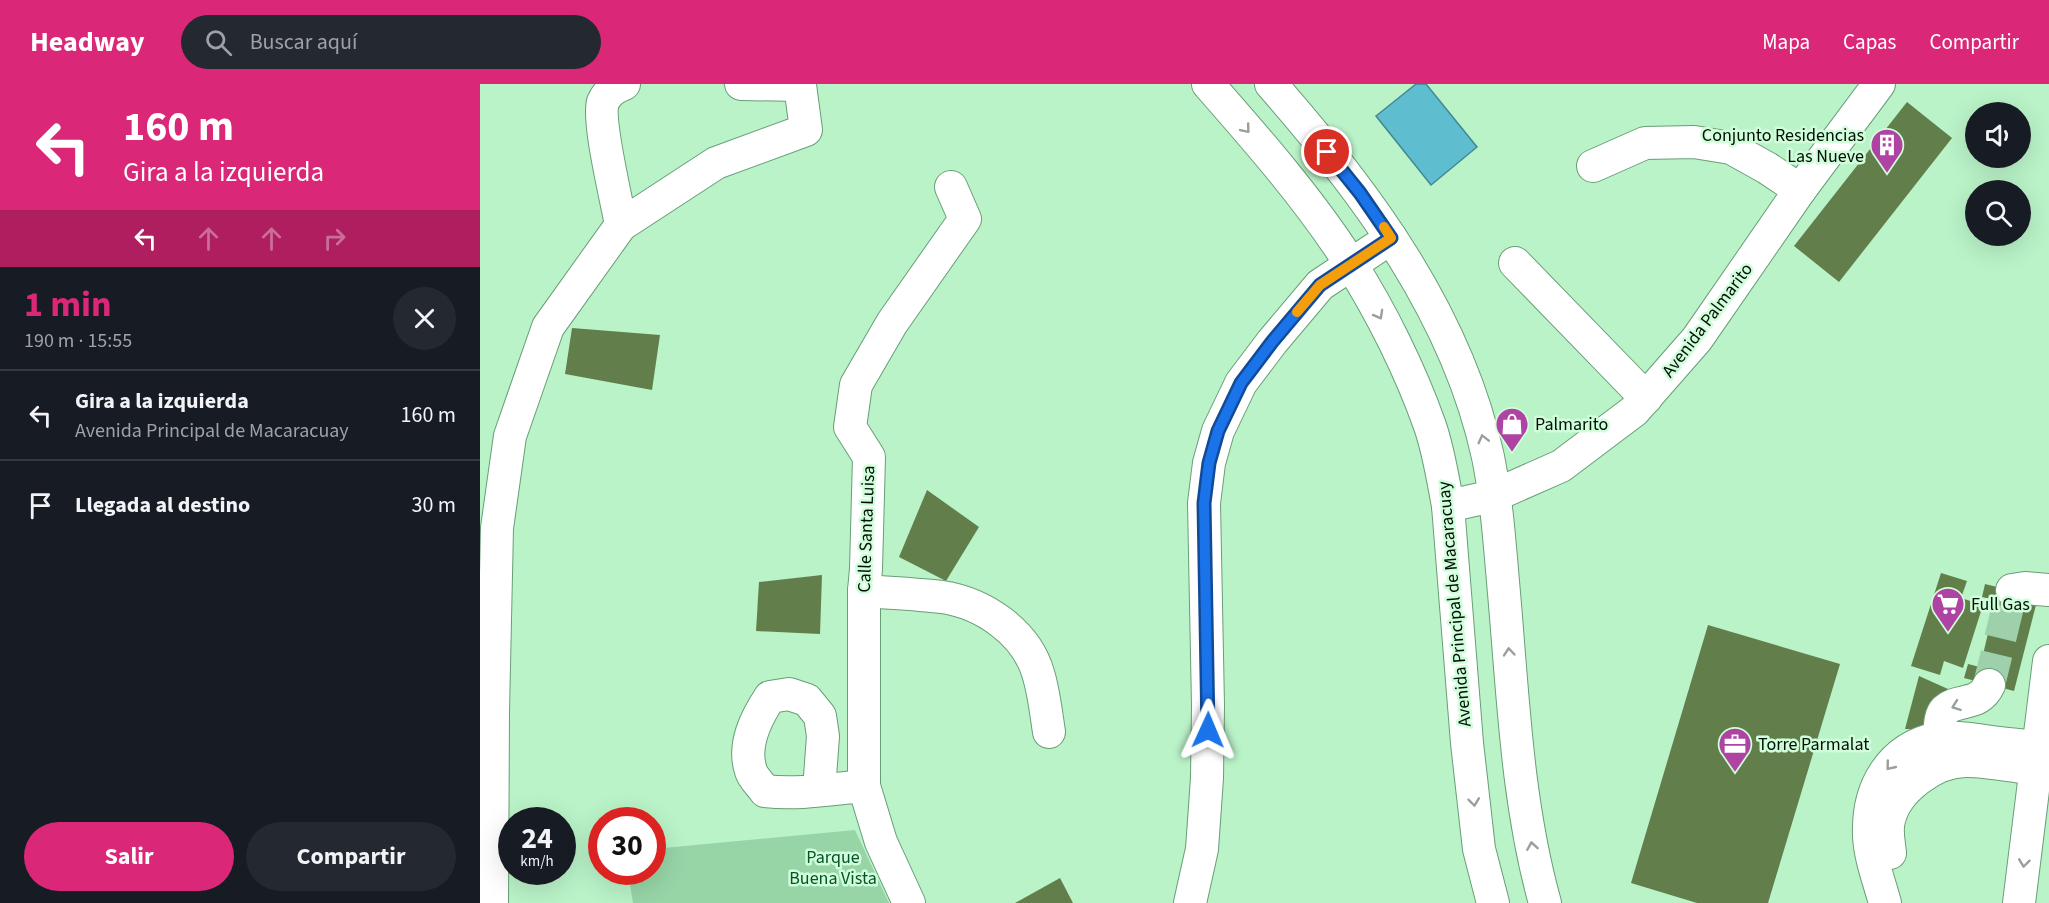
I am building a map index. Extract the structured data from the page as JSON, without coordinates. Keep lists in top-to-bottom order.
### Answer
{
  "streets": {
    "street": ["Avenida Palmarito", "Calle Santa Luisa", "Avenida Principal de Macaracuay"]
  },
  "crossings": [
    ["Avenida Palmarito", "Avenida Principal de Macaracuay"]
  ],
  "parks": ["Parque Buena Vista"],
  "places": {
    "building": ["Conjunto Residencias Las Nueve"],
    "shop": ["Palmarito"],
    "supermarket": ["Full Gas"],
    "office": ["Torre Parmalat"]
  },
  "page": {
    "header": "Headway",
    "search": "Buscar aquí",
    "nav": ["Mapa", "Capas", "Compartir"],
    "turn": ["160 m", "Gira a la izquierda"],
    "heading": ["1 min", "190 m · 15:55"],
    "list": [
      {
        "name": "Gira a la izquierda",
        "note": "Avenida Principal de Macaracuay",
        "value": "160 m"
      },
      {
        "name": "Llegada al destino",
        "value": "30 m"
      }
    ],
    "speed": "24 km/h",
    "limit": "30",
    "buttons": ["Salir", "Compartir"]
  }
}
